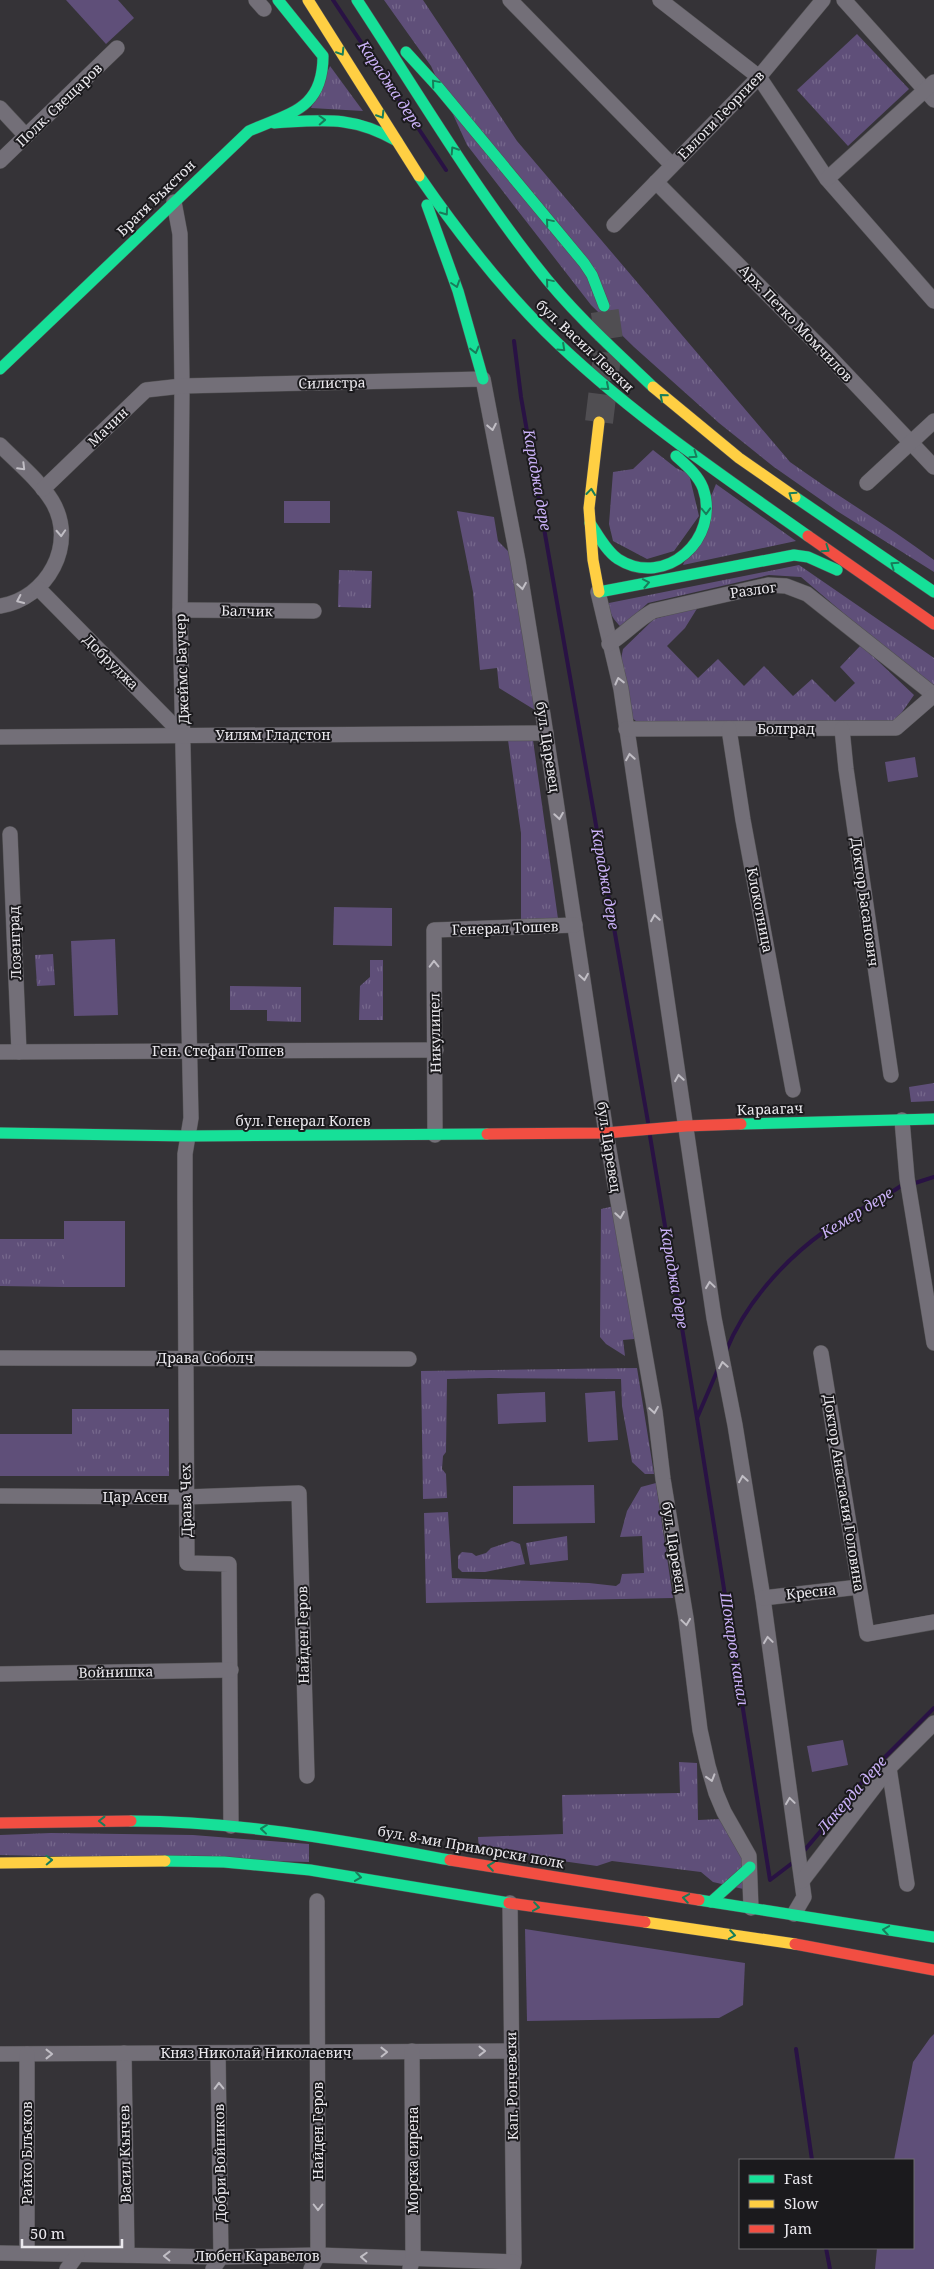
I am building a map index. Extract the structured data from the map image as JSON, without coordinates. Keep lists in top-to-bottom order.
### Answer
{
  "streets": {
    "main road": [
      "Братя Бъкстон",
      "бул. Васил Левски",
      "Караагач",
      "бул. Генерал Колев",
      "бул. 8-ми Приморски полк"
    ],
    "street": [
      "Полк. Свещаров",
      "Евлоги Георгиев",
      "Арх. Петко Момчилов",
      "Силистра",
      "Мачин",
      "Разлог",
      "Балчик",
      "Добруджа",
      "Джеймс Баучер",
      "Болград",
      "Уилям Гладстон",
      "бул. Царевец",
      "Доктор Басанович",
      "Клокотница",
      "Генерал Тошев",
      "Лозенград",
      "Никулицел",
      "Ген. Стефан Тошев",
      "Драва Соболч",
      "Доктор Анастасия Головина",
      "Цар Асен",
      "Драва Чех",
      "Кресна",
      "Найден Геров",
      "Войнишка",
      "Княз Николай Николаевич",
      "Кап. Рончевски",
      "Райко Блъсков",
      "Васил Кънчев",
      "Морска сирена",
      "Добри Войников",
      "Любен Каравелов"
    ]
  },
  "crossings": [
    ["Евлоги Георгиев", "Арх. Петко Момчилов"],
    ["Братя Бъкстон", "бул. Васил Левски"],
    ["Братя Бъкстон", "Джеймс Баучер"],
    ["Силистра", "Мачин"],
    ["Силистра", "Джеймс Баучер"],
    ["Силистра", "бул. Царевец"],
    ["Мачин", "Джеймс Баучер"],
    ["Разлог", "Болград"],
    ["Балчик", "Джеймс Баучер"],
    ["Добруджа", "Джеймс Баучер"],
    ["Добруджа", "Уилям Гладстон"],
    ["Джеймс Баучер", "Уилям Гладстон"],
    ["Джеймс Баучер", "Ген. Стефан Тошев"],
    ["Джеймс Баучер", "бул. Генерал Колев"],
    ["Джеймс Баучер", "Драва Чех"],
    ["Болград", "Доктор Басанович"],
    ["Болград", "Клокотница"],
    ["Уилям Гладстон", "бул. Царевец"],
    ["бул. Царевец", "Генерал Тошев"],
    ["бул. Царевец", "Караагач"],
    ["бул. Царевец", "бул. Генерал Колев"],
    ["бул. Царевец", "бул. 8-ми Приморски полк"],
    ["Генерал Тошев", "Никулицел"],
    ["Лозенград", "Ген. Стефан Тошев"],
    ["Никулицел", "Ген. Стефан Тошев"],
    ["Никулицел", "бул. Генерал Колев"],
    ["Караагач", "бул. Генерал Колев"],
    ["бул. Генерал Колев", "Драва Чех"],
    ["Драва Соболч", "Драва Чех"],
    ["Доктор Анастасия Головина", "Кресна"],
    ["Цар Асен", "Драва Чех"],
    ["Цар Асен", "Найден Геров"],
    ["Драва Чех", "Войнишка"],
    ["Драва Чех", "бул. 8-ми Приморски полк"],
    ["Найден Геров", "Княз Николай Николаевич"],
    ["Найден Геров", "Любен Каравелов"],
    ["Княз Николай Николаевич", "Кап. Рончевски"],
    ["Княз Николай Николаевич", "Райко Блъсков"],
    ["Княз Николай Николаевич", "Васил Кънчев"],
    ["Княз Николай Николаевич", "Морска сирена"],
    ["Княз Николай Николаевич", "Добри Войников"],
    ["Кап. Рончевски", "Любен Каравелов"],
    ["Райко Блъсков", "Любен Каравелов"],
    ["Васил Кънчев", "Любен Каравелов"],
    ["Морска сирена", "Любен Каравелов"],
    ["Добри Войников", "Любен Каравелов"]
  ],
  "one_way": [
    "Никулицел",
    "Княз Николай Николаевич",
    "Добри Войников",
    "Любен Каравелов"
  ],
  "water": [
    "Караджа дере",
    "Кемер дере",
    "Шокаров канал",
    "Лакерда дере"
  ],
  "legend": ["Fast", "Slow", "Jam"],
  "scale_bar": "50 m"
}
